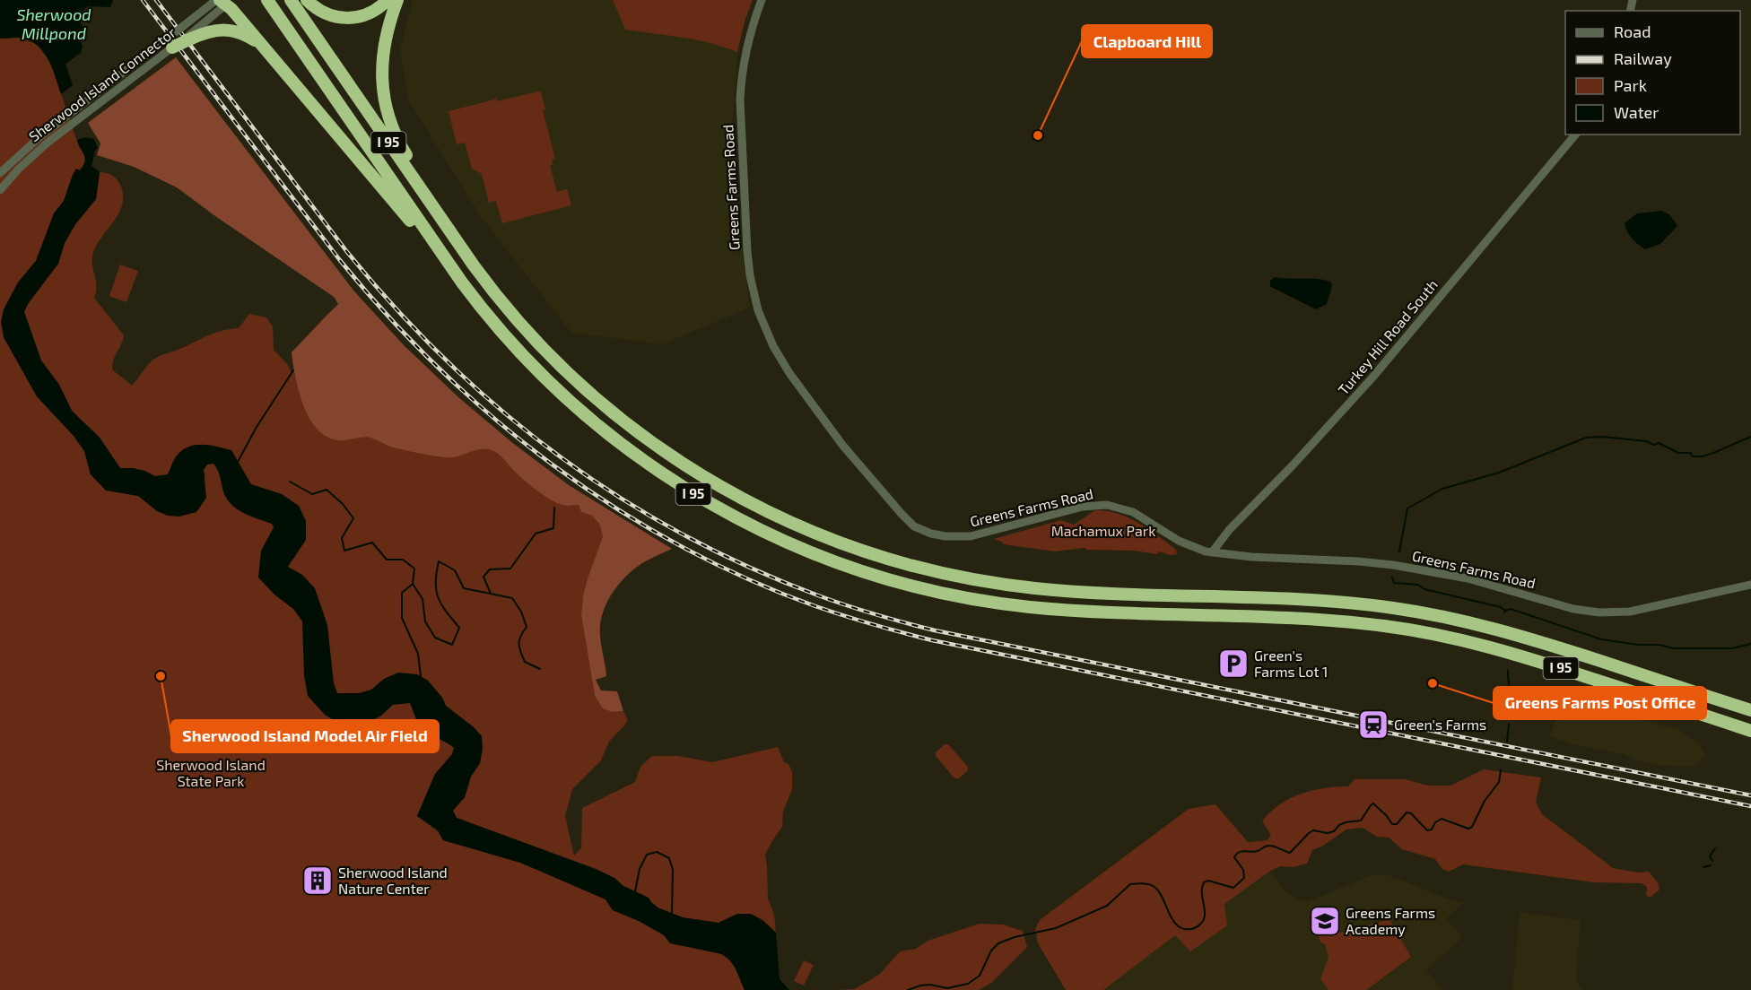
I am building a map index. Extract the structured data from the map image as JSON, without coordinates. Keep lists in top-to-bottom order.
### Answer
{
  "streets": {
    "highway": ["I 95"],
    "street": ["Sherwood Island Connector", "Greens Farms Road", "Turkey Hill Road South"]
  },
  "crossings": [
    ["Greens Farms Road", "Turkey Hill Road South"]
  ],
  "water": ["Sherwood Millpond"],
  "parks": ["Machamux Park", "Sherwood Island State Park"],
  "places": {
    "other": ["Clapboard Hill", "Sherwood Island Model Air Field", "Greens Farms Post Office"],
    "parking": ["Green's Farms Lot 1"],
    "station": ["Green's Farms"],
    "building": ["Sherwood Island Nature Center"],
    "school or university": ["Greens Farms Academy"]
  },
  "legend": [
    "Road",
    "Railway",
    "Park",
    "Water"
  ]
}
